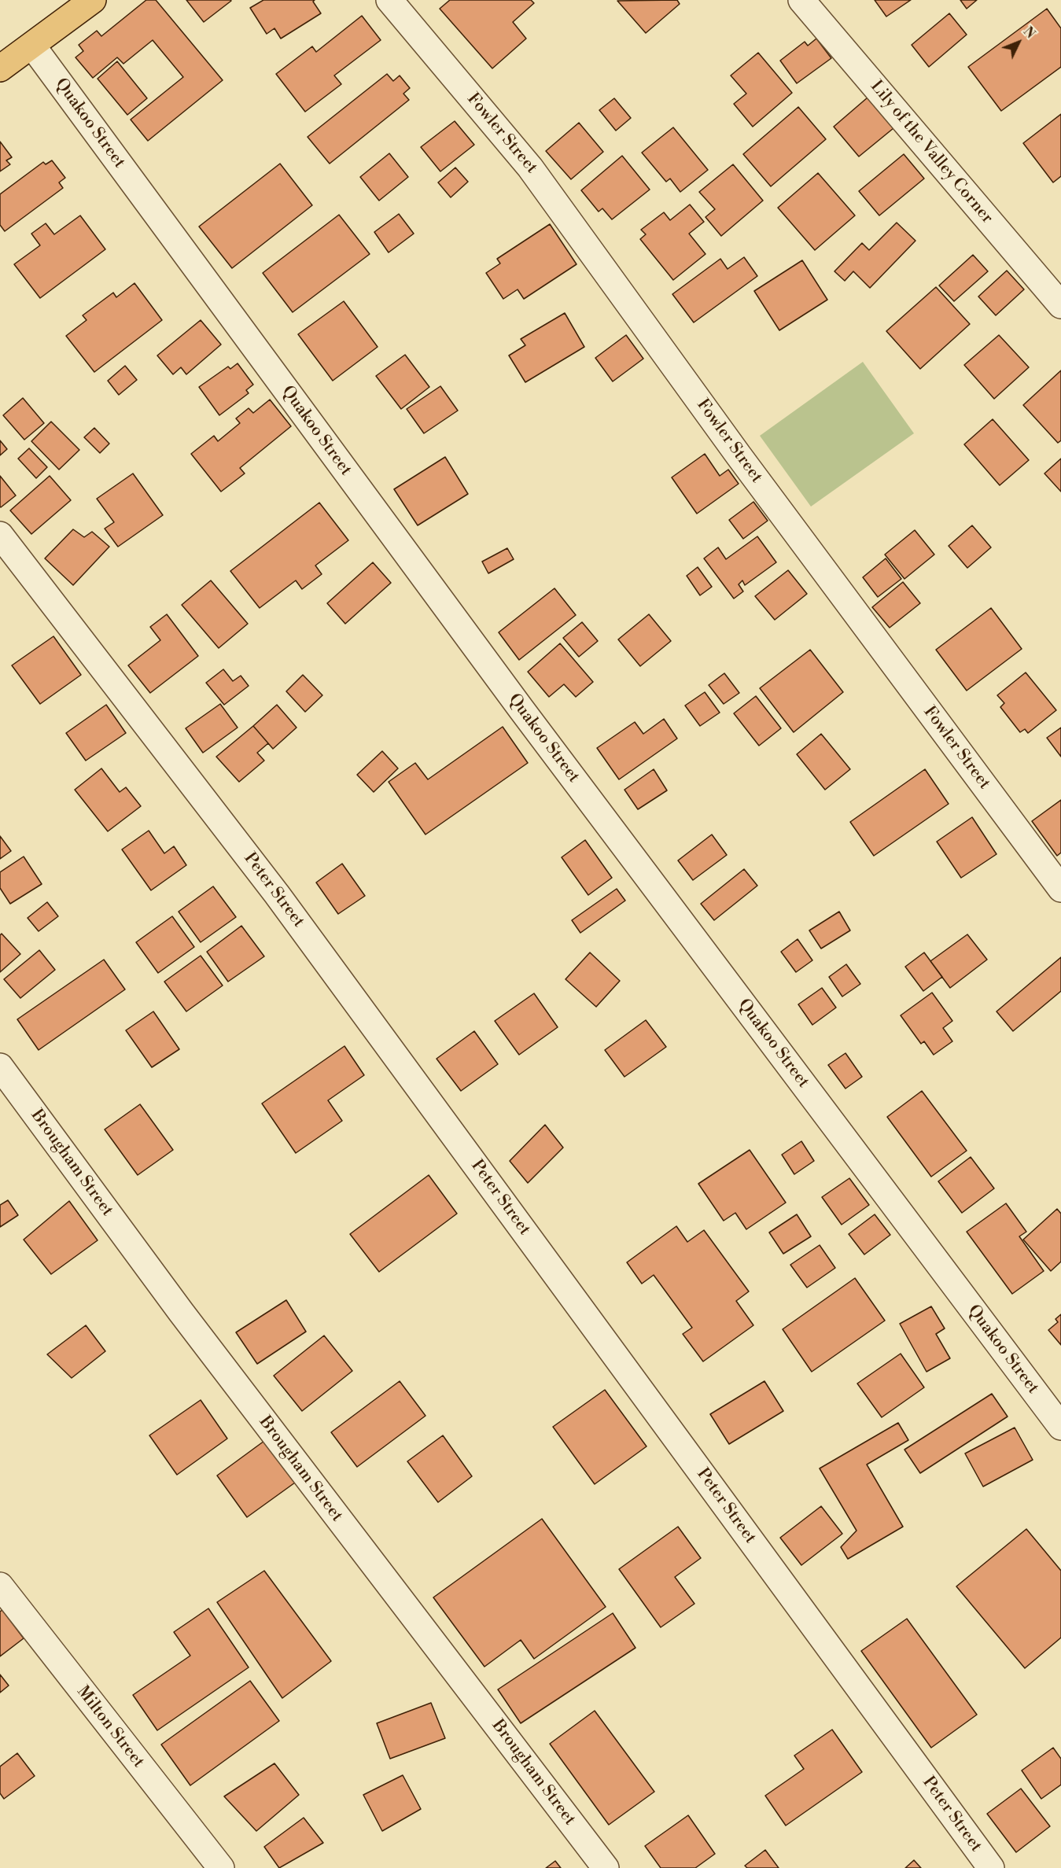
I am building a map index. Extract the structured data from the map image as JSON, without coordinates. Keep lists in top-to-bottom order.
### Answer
{
  "streets": {
    "street": [
      "Quakoo Street",
      "Fowler Street",
      "Lily of the Valley Corner",
      "Peter Street",
      "Brougham Street",
      "Milton Street"
    ]
  },
  "north": "top right"
}
